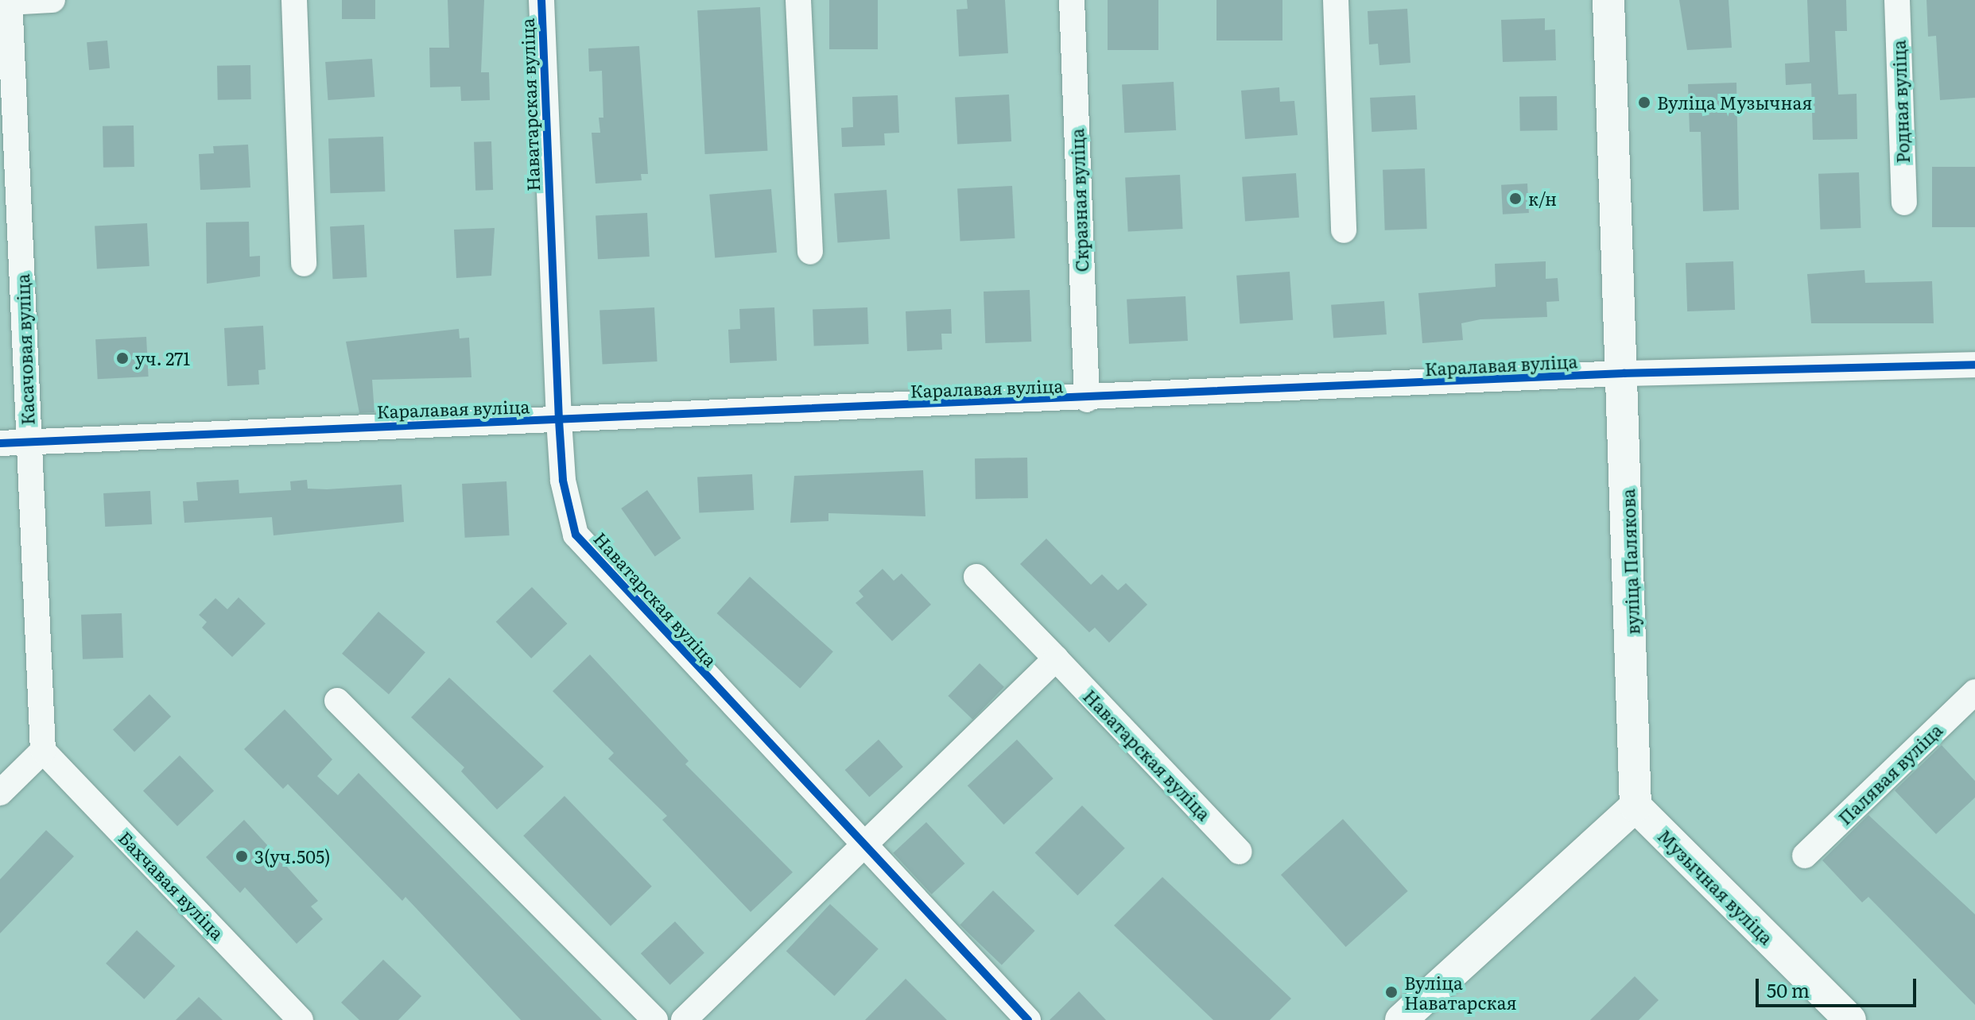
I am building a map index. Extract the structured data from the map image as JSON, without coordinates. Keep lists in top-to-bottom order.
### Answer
{
  "streets": {
    "street": [
      "Родная вуліца",
      "Наватарская вуліца",
      "Скразная вуліца",
      "Касачовая вуліца",
      "Каралавая вуліца",
      "вуліца Палякова",
      "Палявая вуліца",
      "Бахчавая вуліца",
      "Музычная вуліца"
    ]
  },
  "crossings": [
    ["Наватарская вуліца", "Каралавая вуліца"],
    ["Скразная вуліца", "Каралавая вуліца"],
    ["Касачовая вуліца", "Каралавая вуліца"],
    ["Касачовая вуліца", "Бахчавая вуліца"],
    ["Каралавая вуліца", "вуліца Палякова"],
    ["вуліца Палякова", "Музычная вуліца"]
  ],
  "places": [
    "Вуліца Музычная",
    "к/н",
    "уч. 271",
    "3(уч.505)",
    "Вуліца Наватарская"
  ],
  "scale_bar": "50 m"
}
